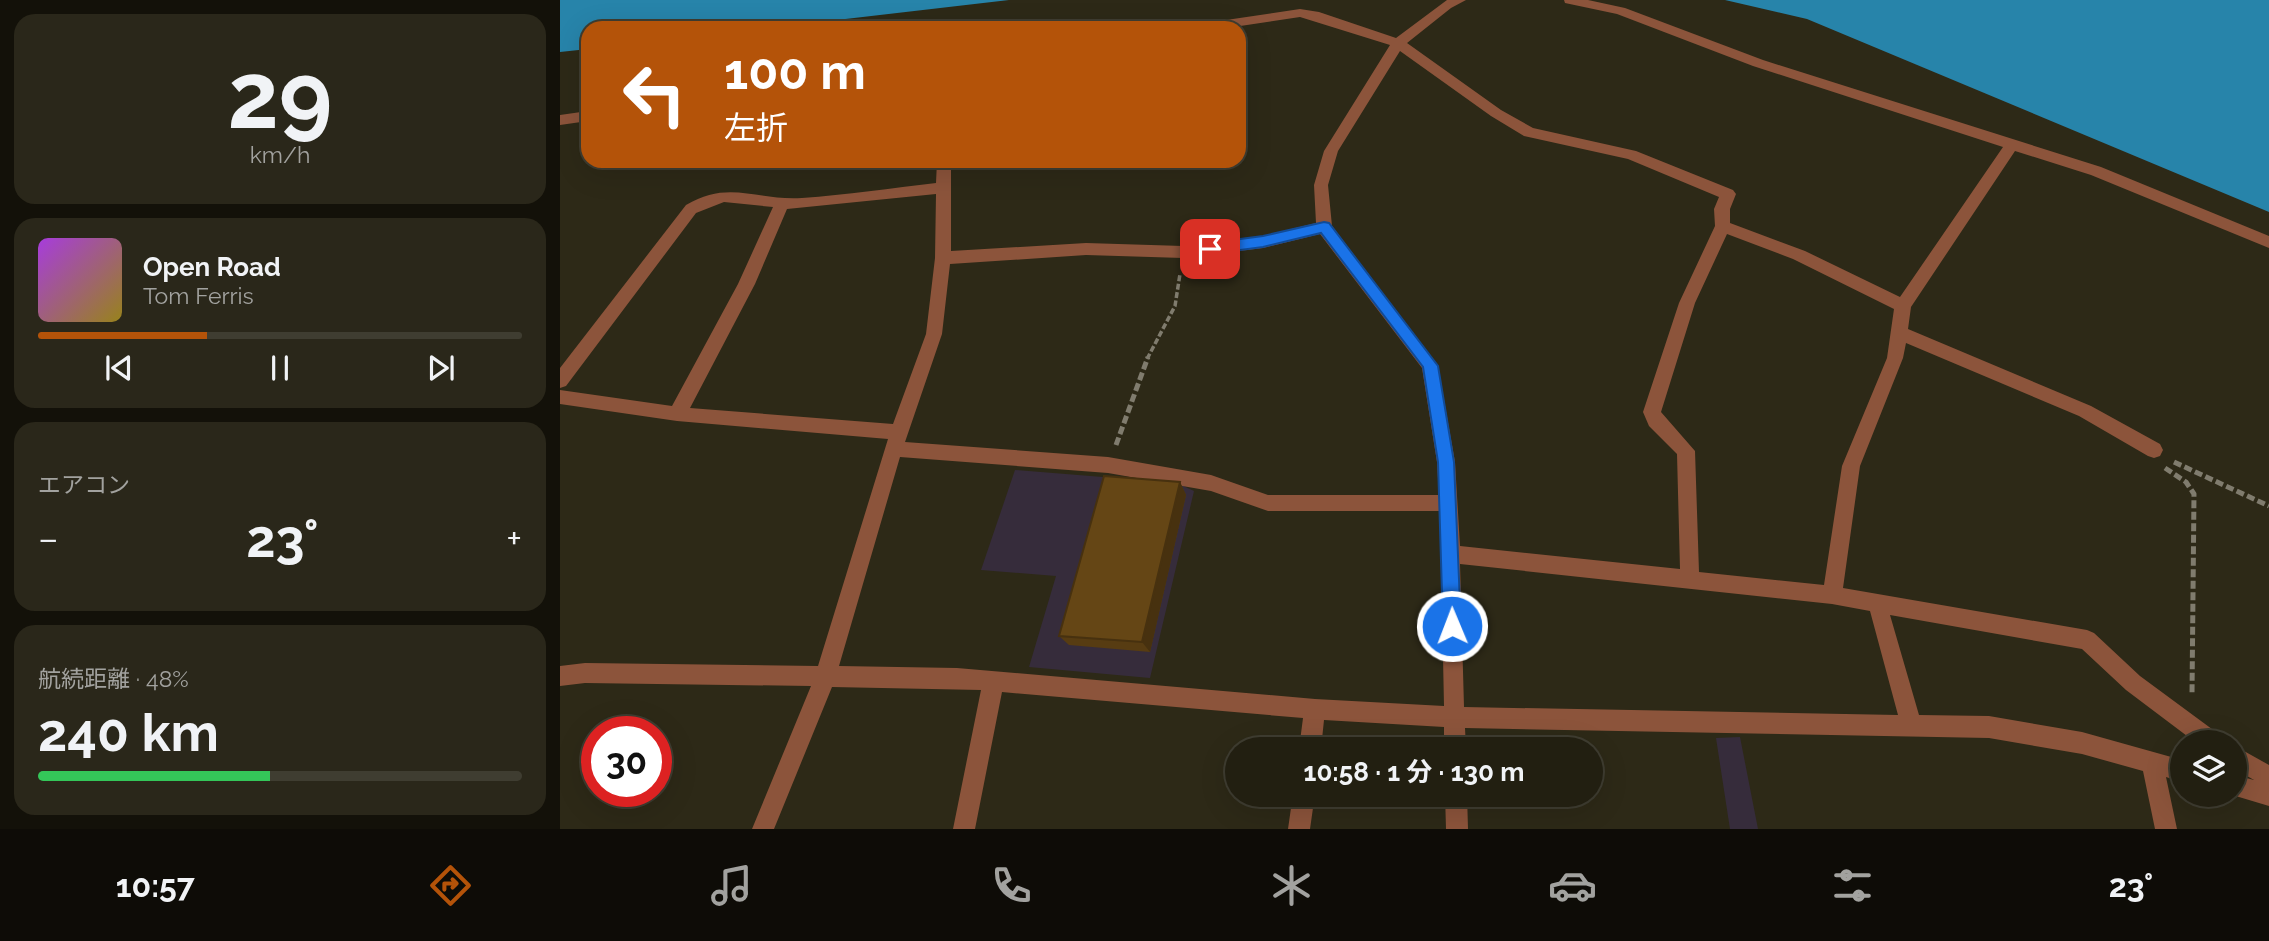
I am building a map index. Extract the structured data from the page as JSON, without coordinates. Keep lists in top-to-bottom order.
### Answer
{
  "page": {
    "tile": [
      ["29", "km/h"],
      "エアコン",
      ["航続距離 · 48%", "240 km"]
    ],
    "turn": ["100 m", "左折"],
    "song": ["Open Road", "Tom Ferris"],
    "heat": ["−", "23°", "+"],
    "limit": "30",
    "trip": "10:58 · 1 分 · 130 m",
    "tabs": ["10:57", "23°"]
  }
}
